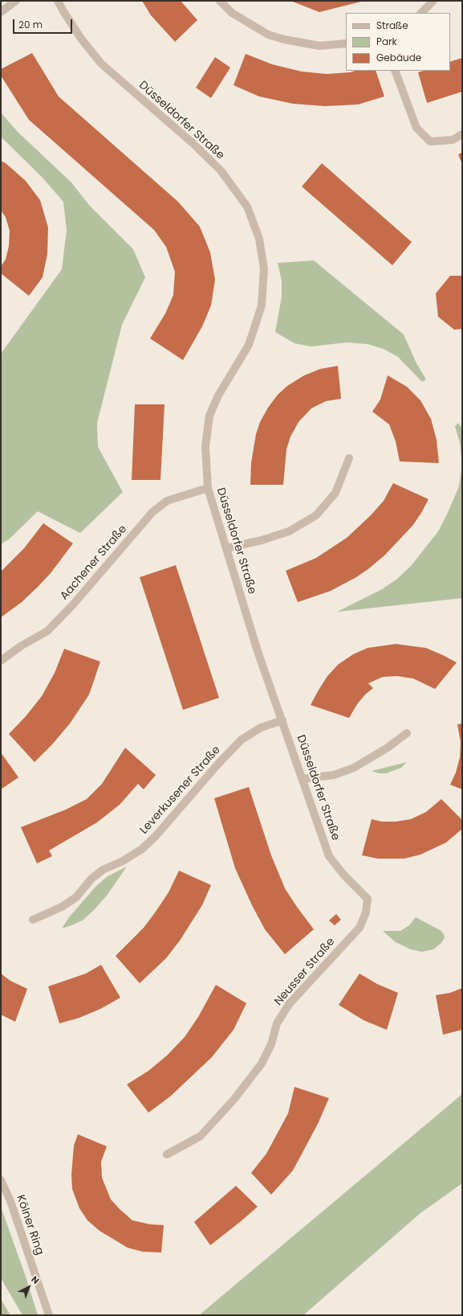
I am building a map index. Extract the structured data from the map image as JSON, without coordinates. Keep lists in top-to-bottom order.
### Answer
{
  "streets": {
    "street": [
      "Düsseldorfer Straße",
      "Aachener Straße",
      "Leverkusener Straße",
      "Neusser Straße",
      "Kölner Ring"
    ]
  },
  "crossings": [
    ["Düsseldorfer Straße", "Aachener Straße"],
    ["Düsseldorfer Straße", "Leverkusener Straße"],
    ["Düsseldorfer Straße", "Neusser Straße"]
  ],
  "legend": ["Straße", "Park", "Gebäude"],
  "scale_bar": "20 m",
  "north": "top right"
}
